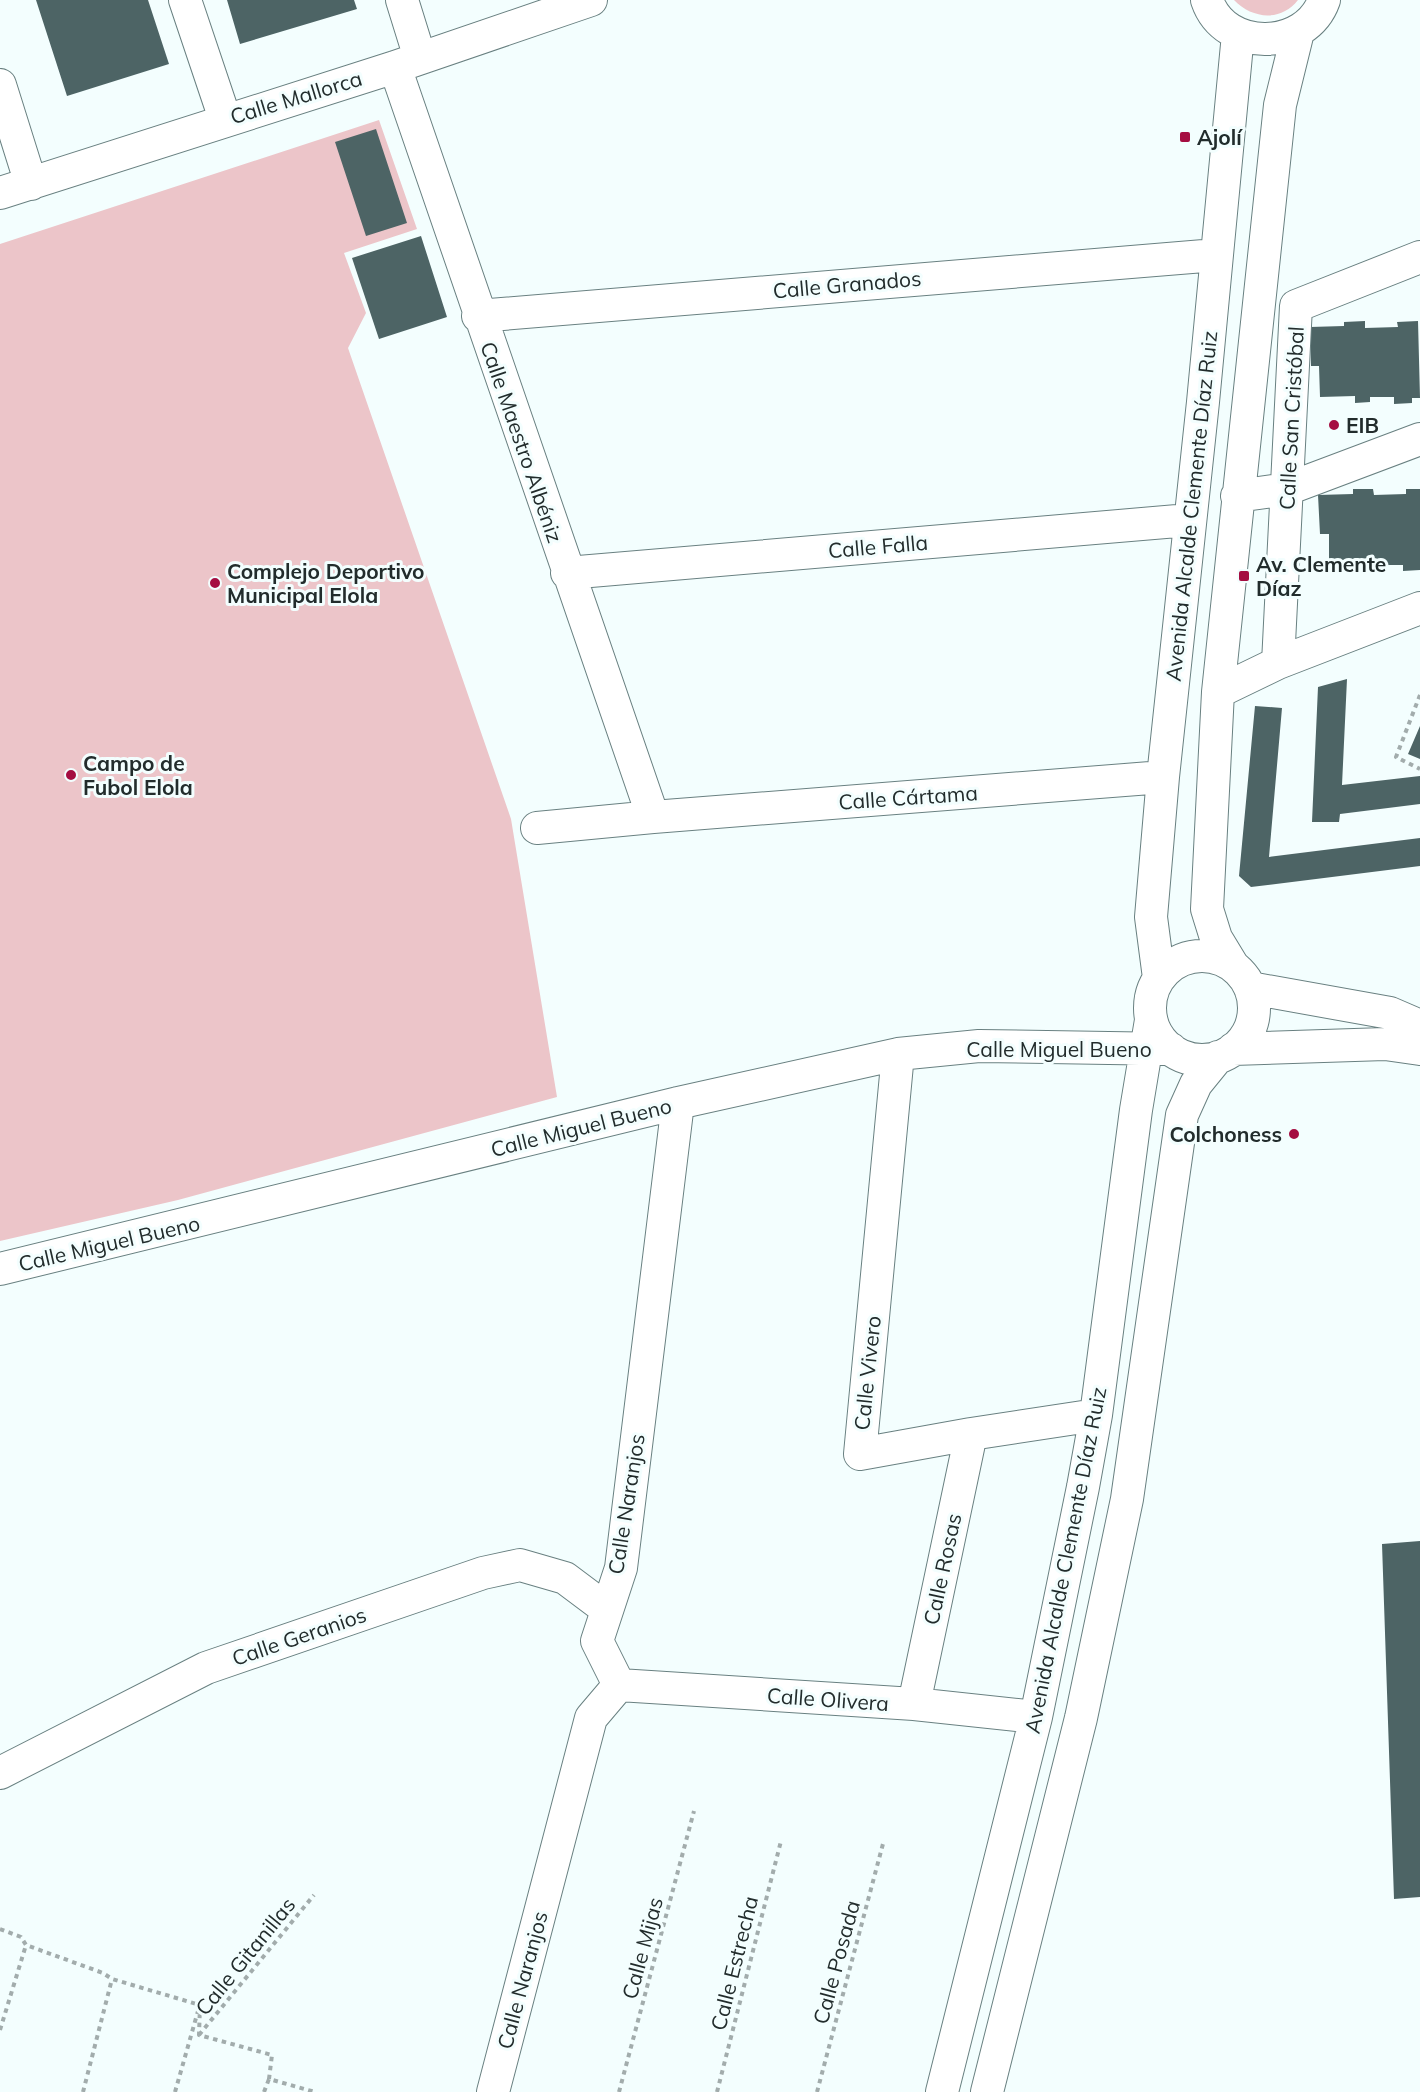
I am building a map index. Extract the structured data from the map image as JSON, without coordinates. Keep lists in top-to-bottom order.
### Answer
{
  "streets": {
    "street": [
      "Calle Mallorca",
      "Calle Granados",
      "Calle San Cristóbal",
      "Calle Maestro Albéniz",
      "Avenida Alcalde Clemente Díaz Ruiz",
      "Calle Falla",
      "Calle Cártama",
      "Calle Miguel Bueno",
      "Calle Vivero",
      "Calle Naranjos",
      "Calle Rosas",
      "Calle Geranios",
      "Calle Olivera"
    ],
    "path": [
      "Calle Mijas",
      "Calle Gitanillas",
      "Calle Posada",
      "Calle Estrecha"
    ]
  },
  "crossings": [
    ["Calle Mallorca", "Calle Maestro Albéniz"],
    ["Calle Granados", "Calle Maestro Albéniz"],
    ["Calle Granados", "Avenida Alcalde Clemente Díaz Ruiz"],
    ["Calle Maestro Albéniz", "Calle Falla"],
    ["Calle Maestro Albéniz", "Calle Cártama"],
    ["Avenida Alcalde Clemente Díaz Ruiz", "Calle Falla"],
    ["Avenida Alcalde Clemente Díaz Ruiz", "Calle Cártama"],
    ["Avenida Alcalde Clemente Díaz Ruiz", "Calle Miguel Bueno"],
    ["Avenida Alcalde Clemente Díaz Ruiz", "Calle Vivero"],
    ["Avenida Alcalde Clemente Díaz Ruiz", "Calle Olivera"],
    ["Calle Miguel Bueno", "Calle Vivero"],
    ["Calle Miguel Bueno", "Calle Naranjos"],
    ["Calle Vivero", "Calle Rosas"],
    ["Calle Naranjos", "Calle Geranios"],
    ["Calle Naranjos", "Calle Olivera"],
    ["Calle Rosas", "Calle Olivera"]
  ],
  "places": {
    "transit": ["Ajolí", "Av. Clemente Díaz"],
    "other": [
      "EIB",
      "Complejo Deportivo Municipal Elola",
      "Campo de Fubol Elola",
      "Colchoness"
    ]
  }
}
